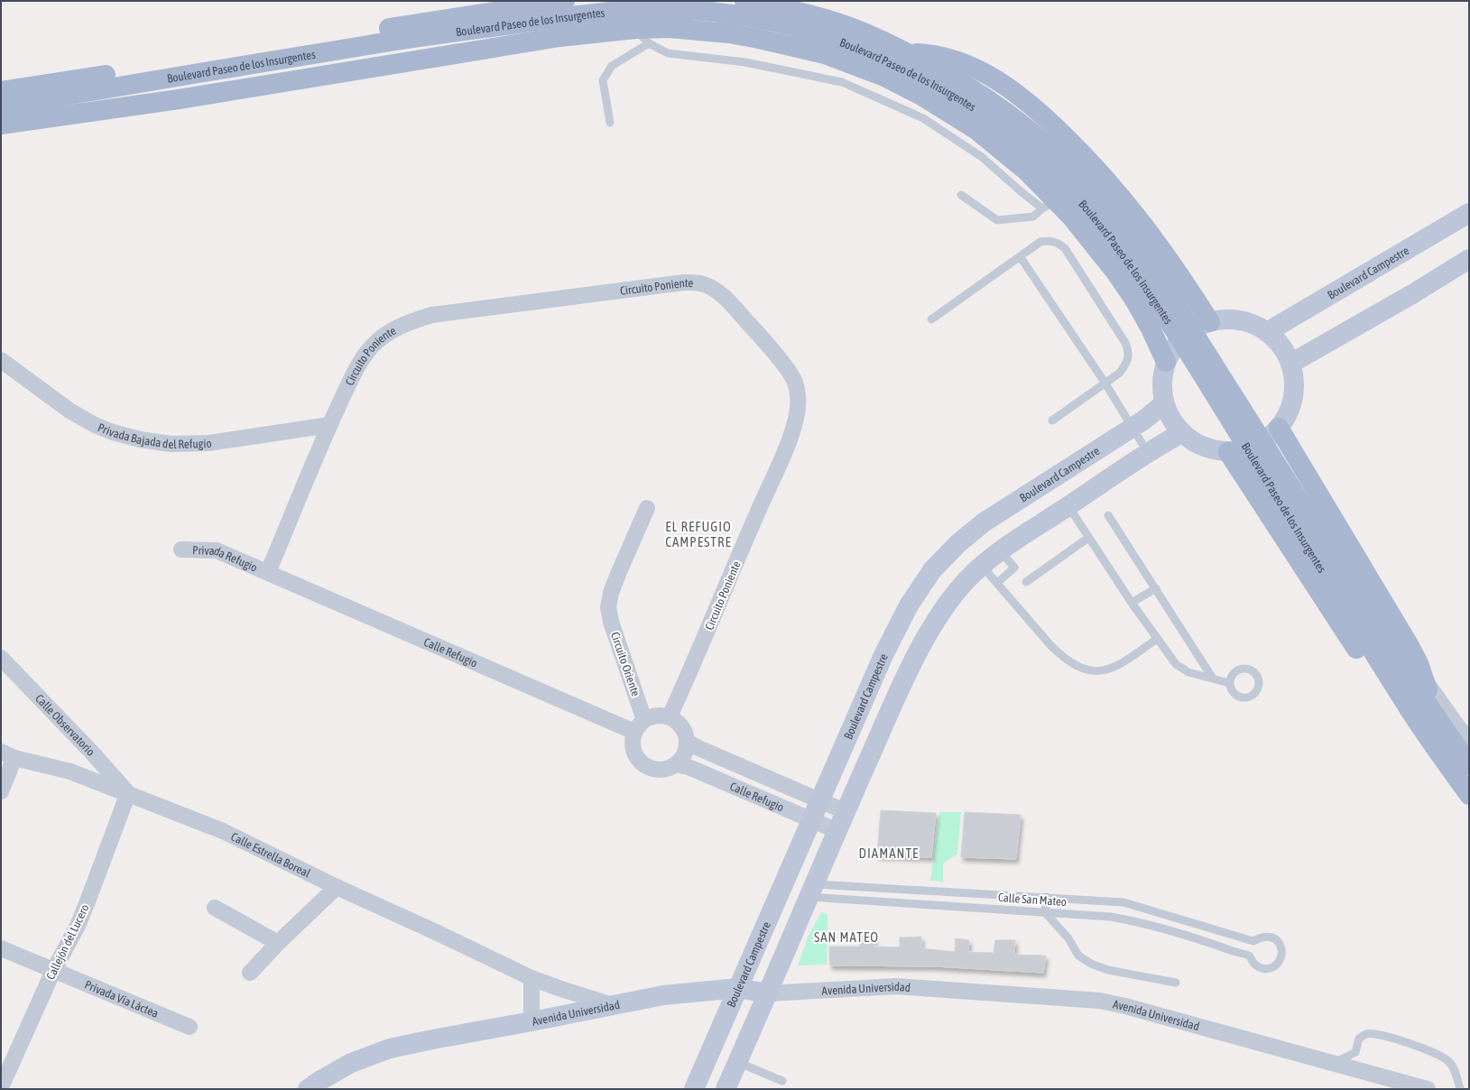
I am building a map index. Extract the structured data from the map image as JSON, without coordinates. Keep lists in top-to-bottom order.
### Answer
{
  "streets": {
    "main road": ["Boulevard Paseo de los Insurgentes"],
    "street": [
      "Boulevard Campestre",
      "Circuito Poniente",
      "Privada Bajada del Refugio",
      "Privada Refugio",
      "Calle Refugio",
      "Circuito Oriente",
      "Calle Observatorio",
      "Calle Estrella Boreal",
      "Callejón del Lucero",
      "Avenida Universidad",
      "Privada Vía Láctea"
    ],
    "lane": ["Calle San Mateo"]
  },
  "crossings": [
    ["Boulevard Campestre", "Calle Refugio"],
    ["Boulevard Campestre", "Avenida Universidad"],
    ["Circuito Poniente", "Privada Bajada del Refugio"],
    ["Circuito Poniente", "Privada Refugio"],
    ["Circuito Poniente", "Calle Refugio"],
    ["Circuito Poniente", "Circuito Oriente"],
    ["Privada Refugio", "Calle Refugio"],
    ["Calle Refugio", "Circuito Oriente"],
    ["Calle Observatorio", "Calle Estrella Boreal"],
    ["Calle Observatorio", "Callejón del Lucero"],
    ["Calle Estrella Boreal", "Callejón del Lucero"],
    ["Calle Estrella Boreal", "Avenida Universidad"],
    ["Callejón del Lucero", "Privada Vía Láctea"]
  ],
  "districts": ["EL REFUGIO CAMPESTRE", "DIAMANTE", "SAN MATEO"]
}
